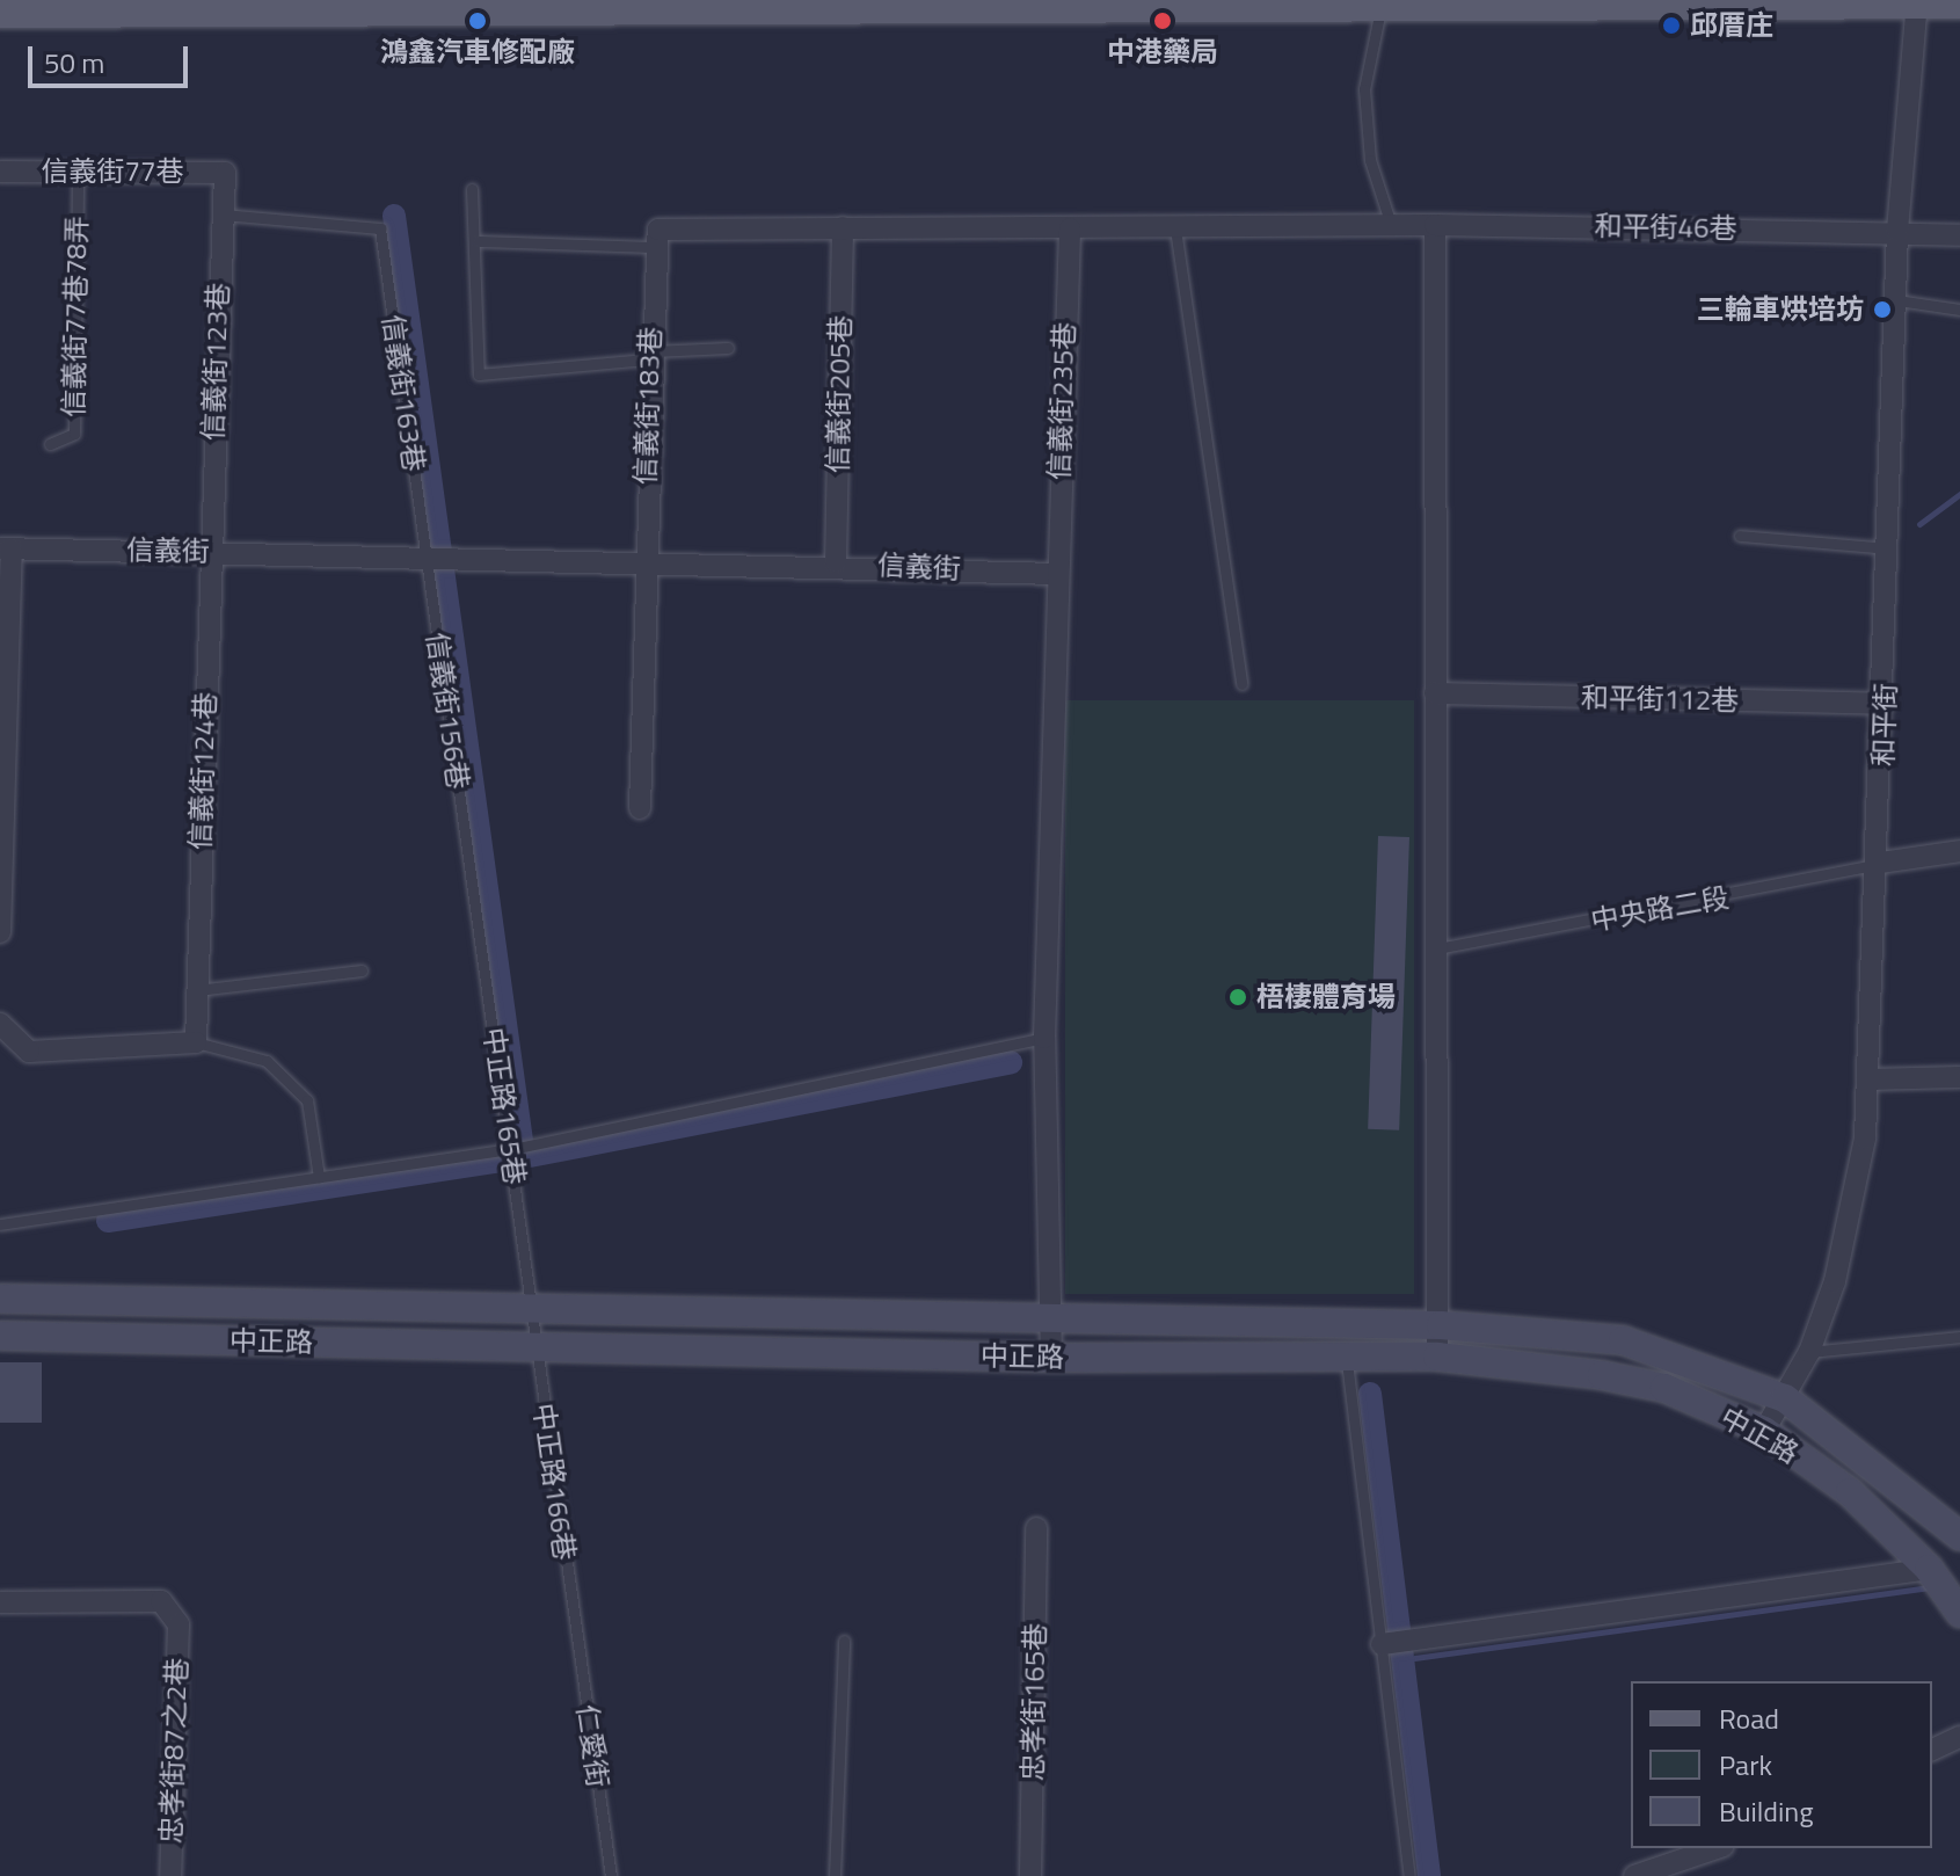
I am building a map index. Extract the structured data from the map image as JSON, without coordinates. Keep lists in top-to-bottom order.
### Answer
{
  "streets": {
    "street": [
      "信義街77巷",
      "和平街46巷",
      "信義街123巷",
      "信義街205巷",
      "信義街235巷",
      "信義街183巷",
      "信義街",
      "和平街112巷",
      "和平街",
      "信義街124巷",
      "中正路",
      "忠孝街165巷",
      "忠孝街87之2巷"
    ],
    "lane": [
      "信義街77巷78弄",
      "信義街163巷",
      "信義街156巷",
      "中央路二段",
      "中正路165巷",
      "中正路166巷",
      "仁愛街"
    ]
  },
  "crossings": [
    ["信義街77巷", "信義街77巷78弄"],
    ["信義街77巷", "信義街123巷"],
    ["和平街46巷", "信義街205巷"],
    ["和平街46巷", "信義街235巷"],
    ["和平街46巷", "和平街"],
    ["信義街123巷", "信義街163巷"],
    ["信義街123巷", "信義街"],
    ["信義街123巷", "信義街124巷"],
    ["信義街163巷", "信義街"],
    ["信義街163巷", "信義街156巷"],
    ["信義街205巷", "信義街"],
    ["信義街235巷", "信義街"],
    ["信義街183巷", "信義街"],
    ["信義街", "信義街156巷"],
    ["信義街", "信義街124巷"],
    ["和平街112巷", "和平街"],
    ["信義街156巷", "中正路165巷"],
    ["和平街", "中央路二段"],
    ["和平街", "中正路"],
    ["中正路165巷", "中正路"],
    ["中正路165巷", "中正路166巷"],
    ["中正路", "中正路166巷"],
    ["中正路166巷", "仁愛街"]
  ],
  "places": [
    "鴻鑫汽車修配廠",
    "中港藥局",
    "邱厝庄",
    "三輪車烘培坊",
    "梧棲體育場"
  ],
  "legend": ["Road", "Park", "Building"],
  "scale_bar": "50 m"
}
